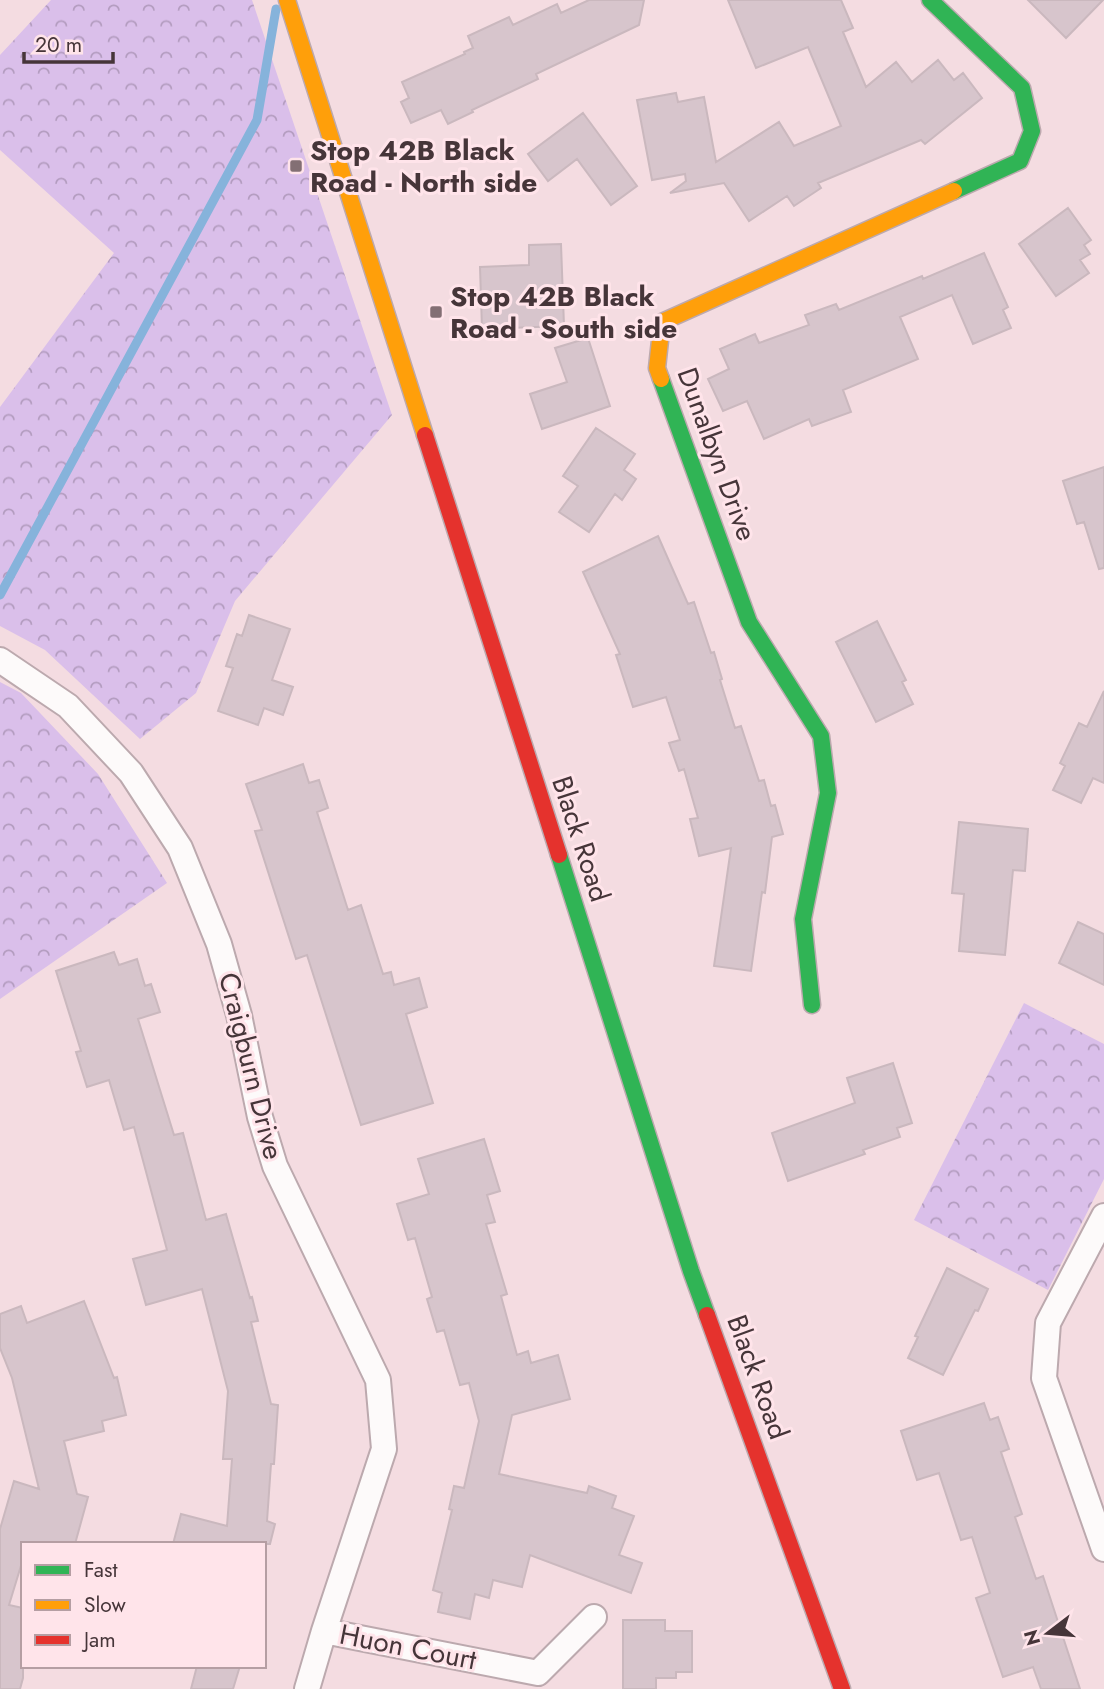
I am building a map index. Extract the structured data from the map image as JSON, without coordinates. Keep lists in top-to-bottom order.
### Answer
{
  "streets": {
    "main road": ["Dunalbyn Drive", "Black Road"],
    "street": ["Craigburn Drive", "Huon Court"]
  },
  "crossings": [
    ["Craigburn Drive", "Huon Court"]
  ],
  "places": {
    "transit": ["Stop 42B Black Road - North side", "Stop 42B Black Road - South side"]
  },
  "legend": ["Fast", "Slow", "Jam"],
  "scale_bar": "20 m",
  "north": "left"
}
